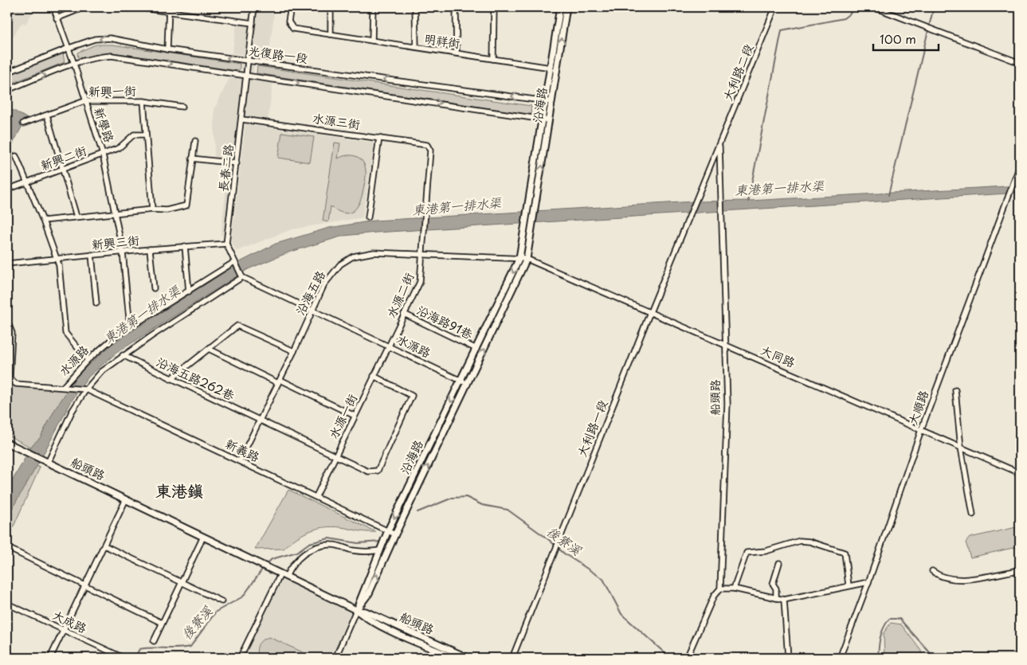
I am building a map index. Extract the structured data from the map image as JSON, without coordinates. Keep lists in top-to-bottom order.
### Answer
{
  "streets": {
    "main road": ["沿海路", "船頭路"],
    "street": [
      "明祥街",
      "光復路一段",
      "大利路二段",
      "新興一街",
      "水源三街",
      "新學路",
      "新興二街",
      "長春二路",
      "新興三街",
      "沿海五路",
      "水源二街",
      "沿海路91巷",
      "水源路",
      "大同路",
      "沿海五路262巷",
      "大順路",
      "水源一街",
      "大利路一段",
      "新義路",
      "大成路"
    ]
  },
  "crossings": [
    ["明祥街", "沿海路"],
    ["光復路一段", "沿海路"],
    ["光復路一段", "新學路"],
    ["光復路一段", "長春二路"],
    ["大利路二段", "船頭路"],
    ["大利路二段", "大利路一段"],
    ["新興一街", "新學路"],
    ["沿海路", "沿海五路"],
    ["沿海路", "沿海路91巷"],
    ["沿海路", "水源路"],
    ["沿海路", "大同路"],
    ["沿海路", "船頭路"],
    ["沿海路", "新義路"],
    ["水源三街", "長春二路"],
    ["水源三街", "水源二街"],
    ["新學路", "新興二街"],
    ["新學路", "新興三街"],
    ["新學路", "水源路"],
    ["長春二路", "新興三街"],
    ["沿海五路", "水源二街"],
    ["沿海五路", "水源路"],
    ["沿海五路", "大同路"],
    ["沿海五路", "沿海五路262巷"],
    ["沿海五路", "新義路"],
    ["水源二街", "沿海路91巷"],
    ["水源二街", "水源路"],
    ["水源二街", "水源一街"],
    ["水源路", "水源一街"],
    ["水源路", "新義路"],
    ["大同路", "船頭路"],
    ["大同路", "大順路"],
    ["大同路", "大利路一段"],
    ["沿海五路262巷", "水源一街"],
    ["船頭路", "大利路一段"],
    ["水源一街", "新義路"]
  ],
  "districts": ["東港鎮"],
  "water": ["東港第一排水渠", "後寮溪"],
  "scale_bar": "100 m"
}
